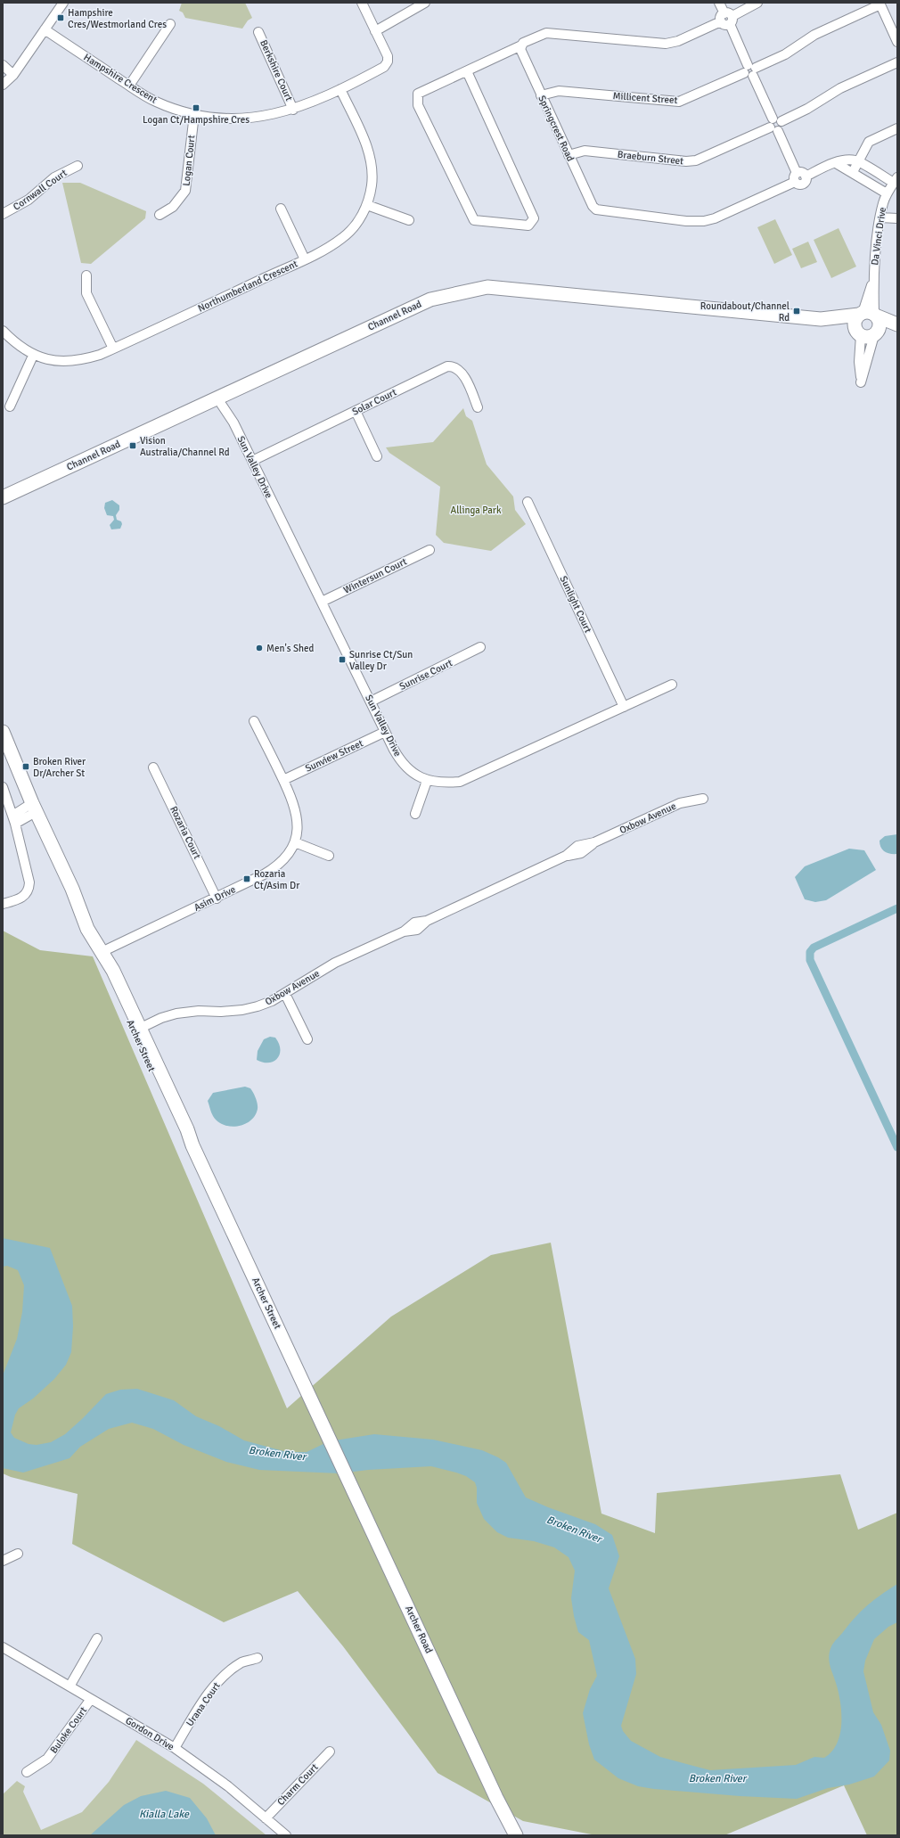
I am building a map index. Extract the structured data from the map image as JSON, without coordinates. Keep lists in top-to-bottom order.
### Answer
{
  "streets": {
    "main road": ["Channel Road", "Archer Street", "Archer Road"],
    "street": [
      "Berkshire Court",
      "Hampshire Crescent",
      "Millicent Street",
      "Springcrest Road",
      "Braeburn Street",
      "Logan Court",
      "Cornwall Court",
      "Da Vinci Drive",
      "Northumberland Crescent",
      "Solar Court",
      "Sun Valley Drive",
      "Wintersun Court",
      "Sunlight Court",
      "Sunrise Court",
      "Sunview Street",
      "Oxbow Avenue",
      "Rozaria Court",
      "Asim Drive",
      "Urana Court",
      "Buloke Court",
      "Gordon Drive",
      "Charm Court"
    ]
  },
  "crossings": [
    ["Berkshire Court", "Hampshire Crescent"],
    ["Hampshire Crescent", "Logan Court"],
    ["Hampshire Crescent", "Northumberland Crescent"],
    ["Millicent Street", "Springcrest Road"],
    ["Springcrest Road", "Braeburn Street"],
    ["Springcrest Road", "Da Vinci Drive"],
    ["Da Vinci Drive", "Channel Road"],
    ["Channel Road", "Sun Valley Drive"],
    ["Solar Court", "Sun Valley Drive"],
    ["Sun Valley Drive", "Wintersun Court"],
    ["Sun Valley Drive", "Sunrise Court"],
    ["Sun Valley Drive", "Sunview Street"],
    ["Sunview Street", "Asim Drive"],
    ["Oxbow Avenue", "Archer Street"],
    ["Rozaria Court", "Asim Drive"],
    ["Asim Drive", "Archer Street"],
    ["Archer Street", "Archer Road"],
    ["Urana Court", "Gordon Drive"],
    ["Buloke Court", "Gordon Drive"],
    ["Gordon Drive", "Charm Court"]
  ],
  "water": ["Broken River", "Kialla Lake"],
  "parks": ["Allinga Park"],
  "places": {
    "transit": [
      "Hampshire Cres/Westmorland Cres",
      "Logan Ct/Hampshire Cres",
      "Roundabout/Channel Rd",
      "Vision Australia/Channel Rd",
      "Sunrise Ct/Sun Valley Dr",
      "Broken River Dr/Archer St",
      "Rozaria Ct/Asim Dr"
    ],
    "other": ["Men's Shed"]
  }
}
